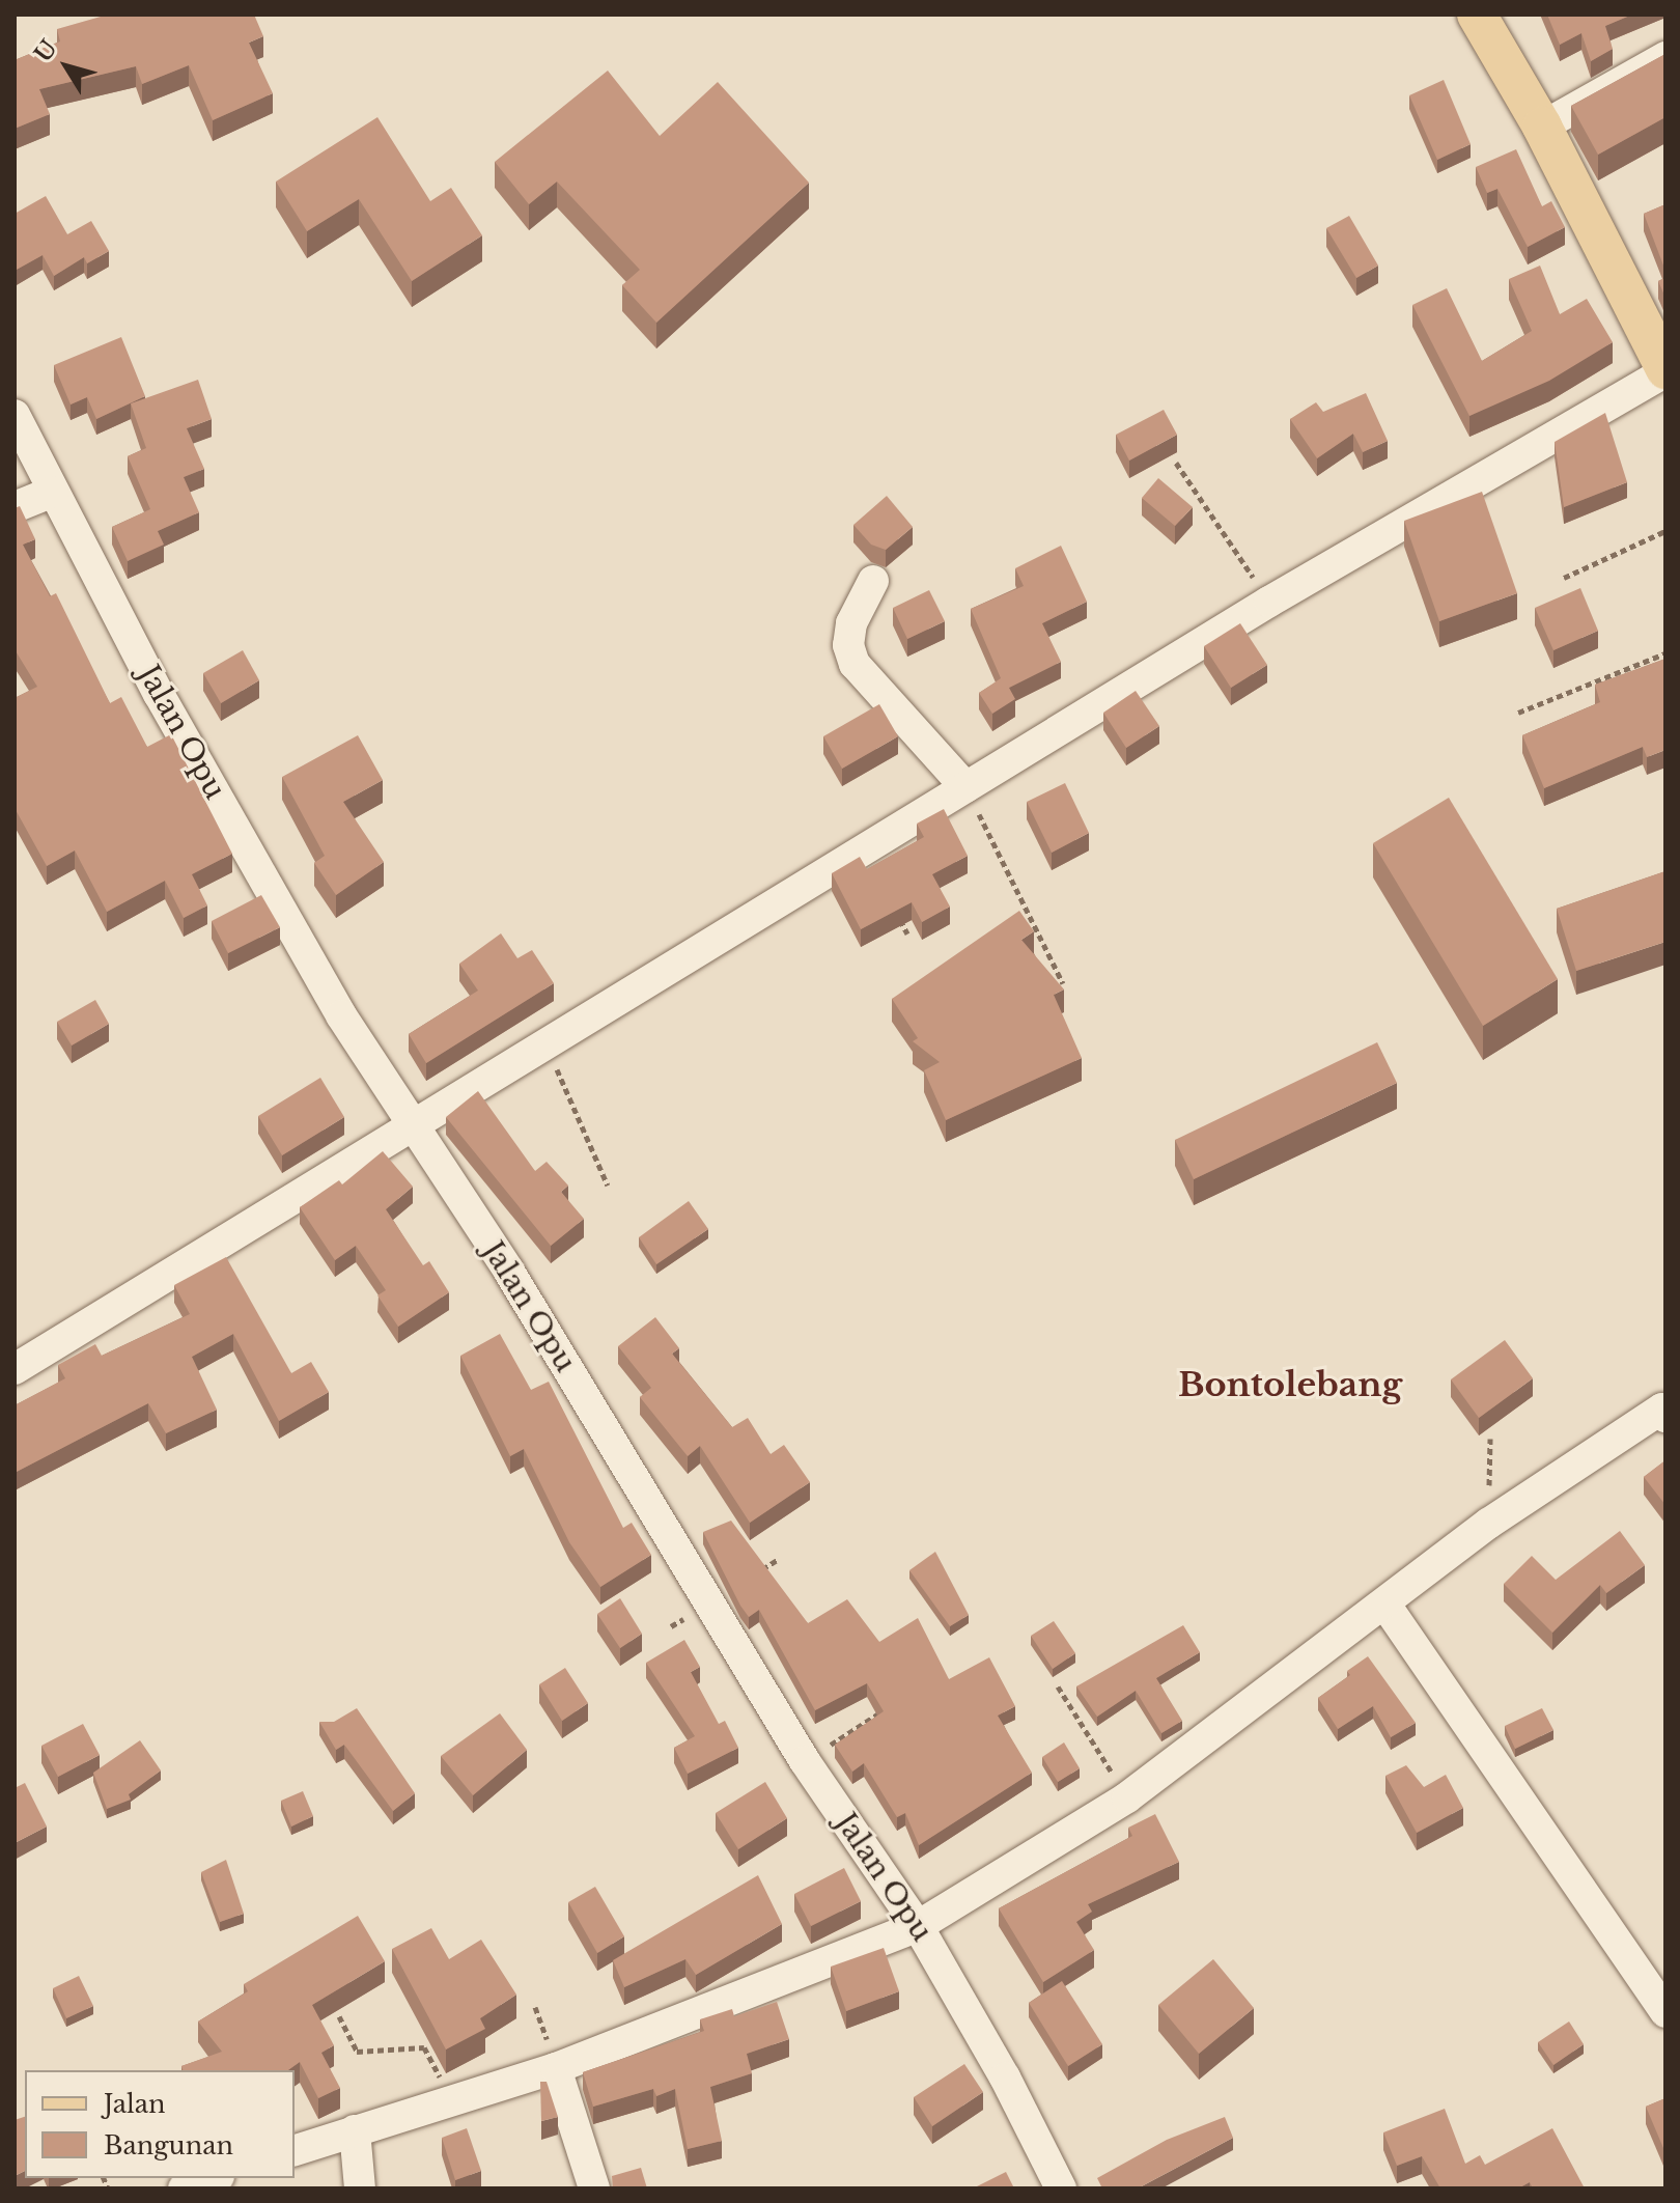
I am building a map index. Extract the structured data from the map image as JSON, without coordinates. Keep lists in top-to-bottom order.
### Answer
{
  "streets": {
    "street": ["Jalan Opu"]
  },
  "districts": ["Bontolebang"],
  "legend": ["Jalan", "Bangunan"],
  "north": "top left"
}
